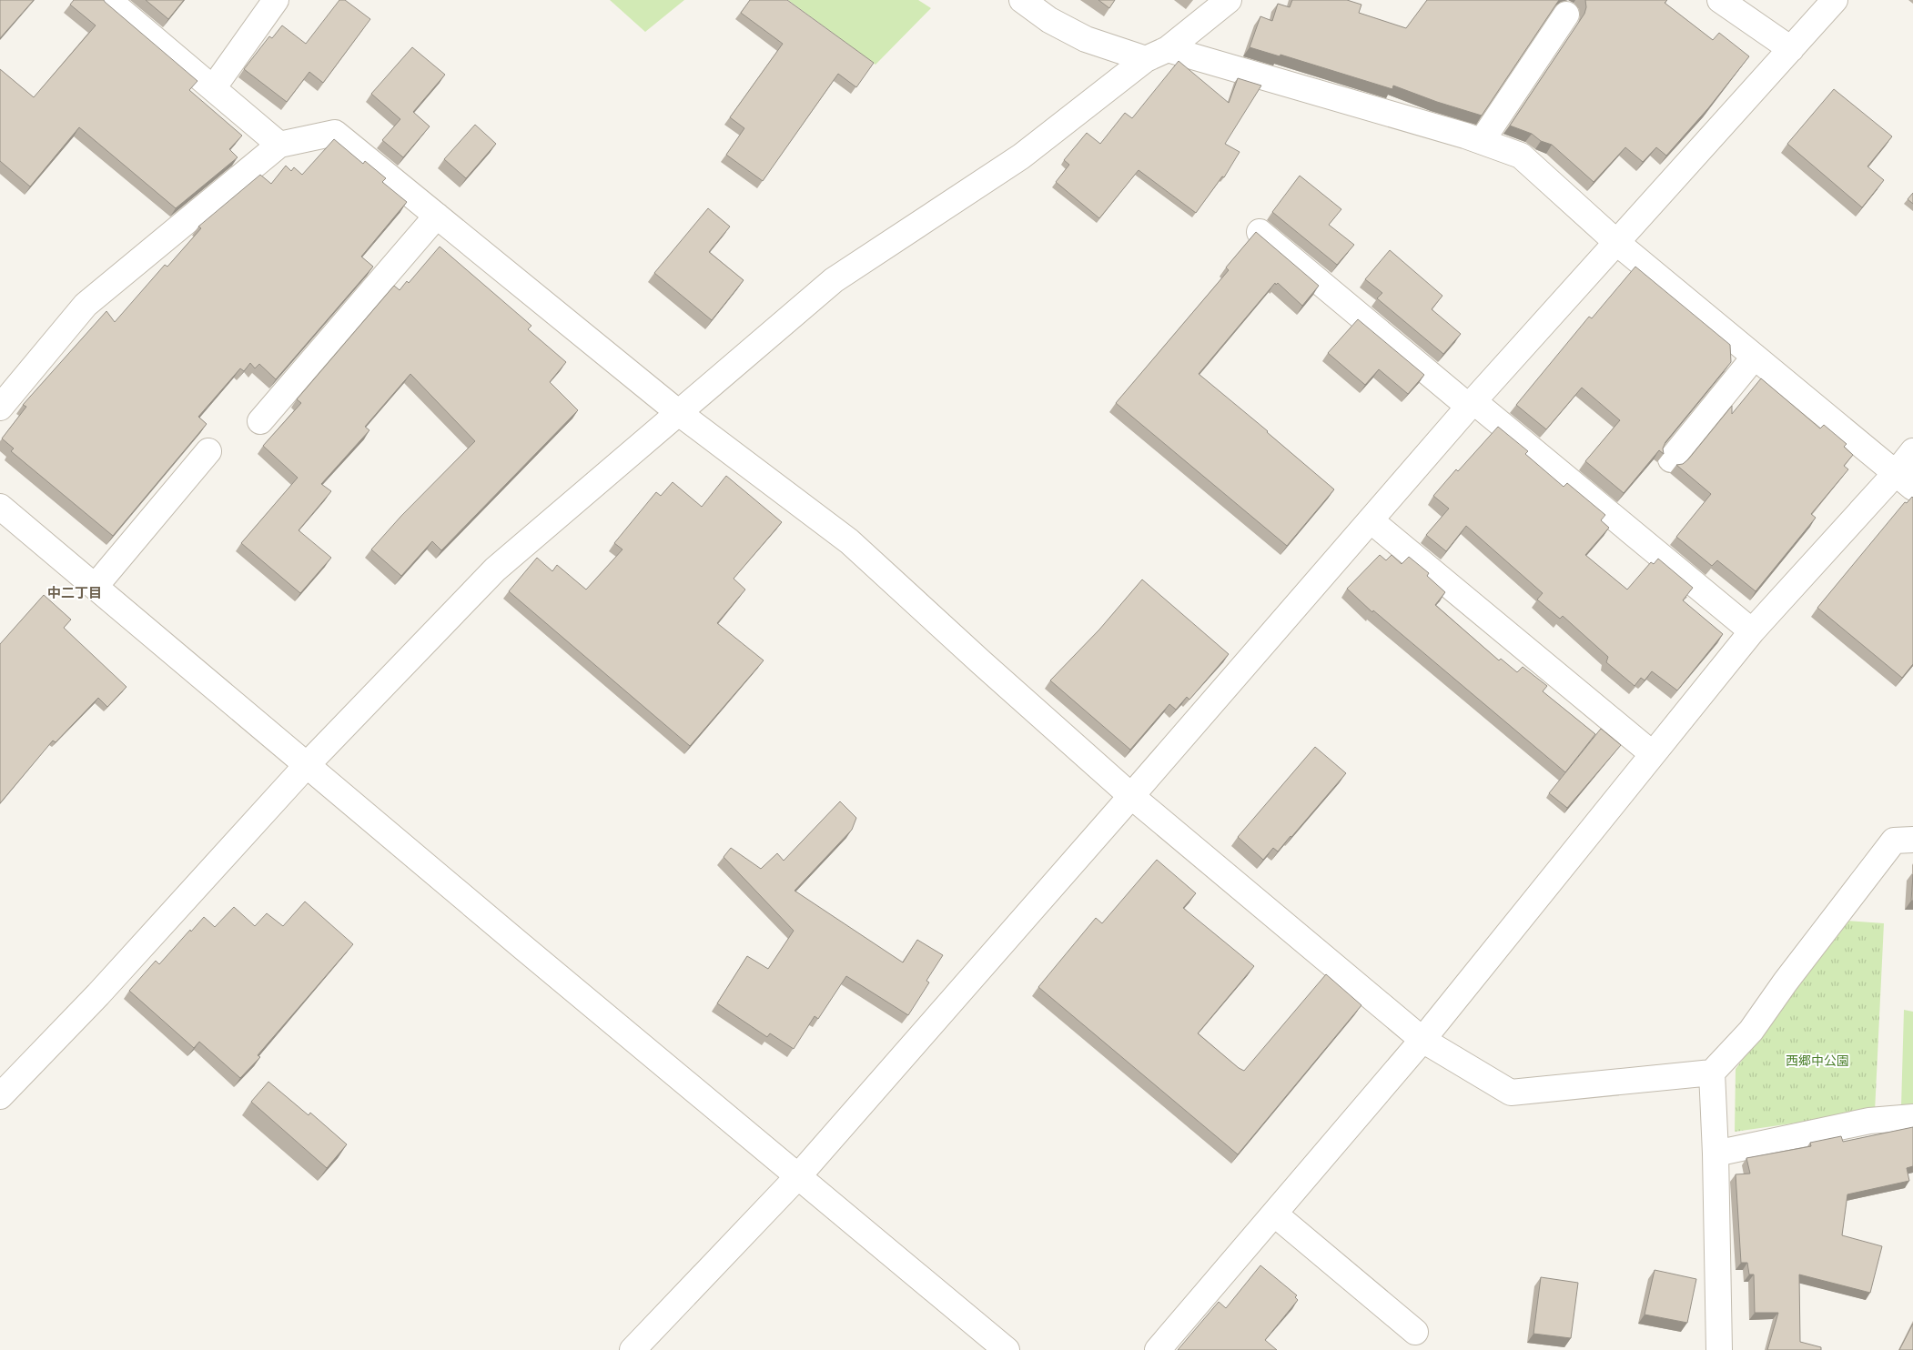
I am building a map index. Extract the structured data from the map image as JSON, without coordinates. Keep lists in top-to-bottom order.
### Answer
{
  "districts": ["中二丁目"],
  "parks": ["西郷中公園"]
}
